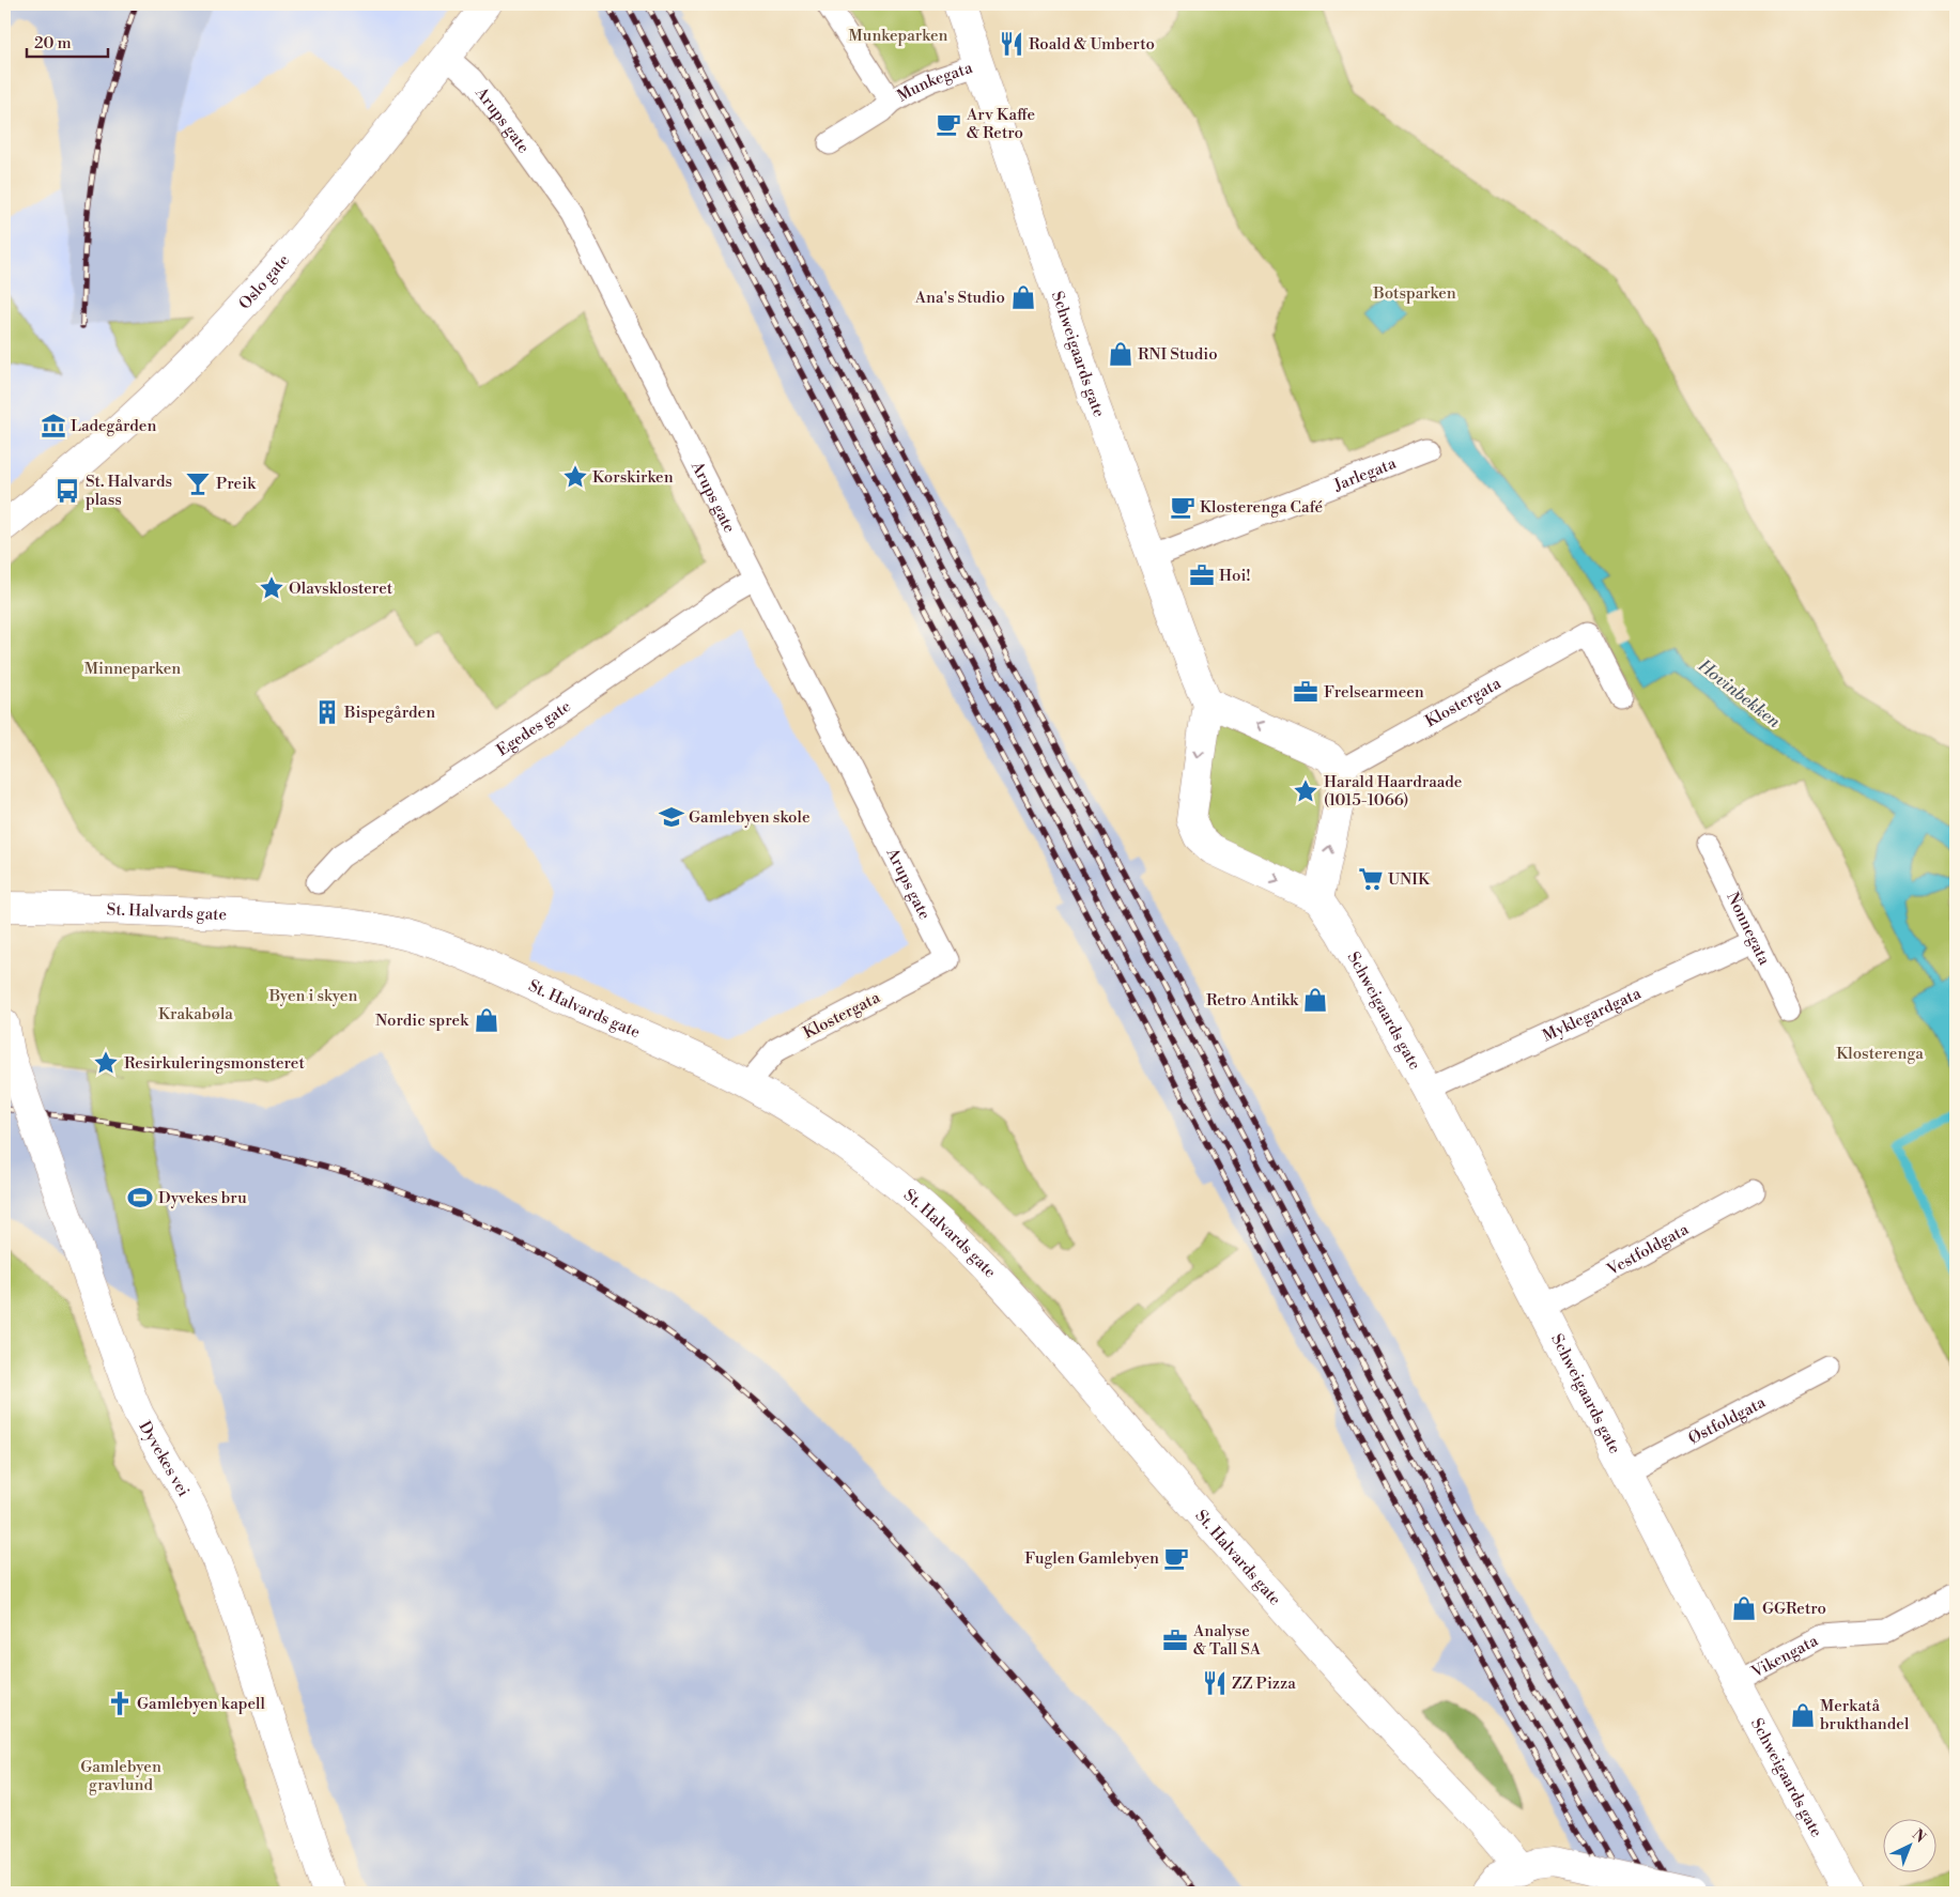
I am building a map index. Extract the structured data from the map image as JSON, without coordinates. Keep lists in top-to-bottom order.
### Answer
{
  "streets": {
    "street": [
      "Munkegata",
      "Arups gate",
      "Oslo gate",
      "Schweigaards gate",
      "Jarlegata",
      "Klostergata",
      "Egedes gate",
      "St. Halvards gate",
      "Nonnegata",
      "Myklegardgata",
      "Vestfoldgata",
      "Østfoldgata",
      "Dyvekes vei",
      "Vikengata"
    ]
  },
  "crossings": [
    ["Munkegata", "Schweigaards gate"],
    ["Arups gate", "Oslo gate"],
    ["Arups gate", "Klostergata"],
    ["Arups gate", "Egedes gate"],
    ["Schweigaards gate", "Jarlegata"],
    ["Schweigaards gate", "Myklegardgata"],
    ["Schweigaards gate", "Vestfoldgata"],
    ["Schweigaards gate", "Østfoldgata"],
    ["Schweigaards gate", "Vikengata"],
    ["Klostergata", "St. Halvards gate"],
    ["Nonnegata", "Myklegardgata"]
  ],
  "water": ["Hovinbekken"],
  "parks": [
    "Munkeparken",
    "Botsparken",
    "Minneparken",
    "Byen i skyen",
    "Krakabøla",
    "Klosterenga",
    "Gamlebyen gravlund"
  ],
  "places": {
    "restaurant": ["Roald & Umberto", "ZZ Pizza"],
    "cafe": ["Arv Kaffe & Retro", "Klosterenga Café", "Fuglen Gamlebyen"],
    "shop": [
      "Ana's Studio",
      "RNI Studio",
      "Retro Antikk",
      "Nordic sprek",
      "GGRetro",
      "Merkatå brukthandel"
    ],
    "museum": ["Ladegården"],
    "place": [
      "Korskirken",
      "Olavsklosteret",
      "Harald Haardraade (1015-1066)",
      "Resirkuleringsmonsteret"
    ],
    "bar": ["Preik"],
    "bus stop": ["St. Halvards plass"],
    "office": ["Hoi!", "Frelsearmeen", "Analyse & Tall SA"],
    "building": ["Bispegården"],
    "school or university": ["Gamlebyen skole"],
    "supermarket": ["UNIK"],
    "sports": ["Dyvekes bru"],
    "church": ["Gamlebyen kapell"]
  },
  "scale_bar": "20 m",
  "north": "top right"
}
